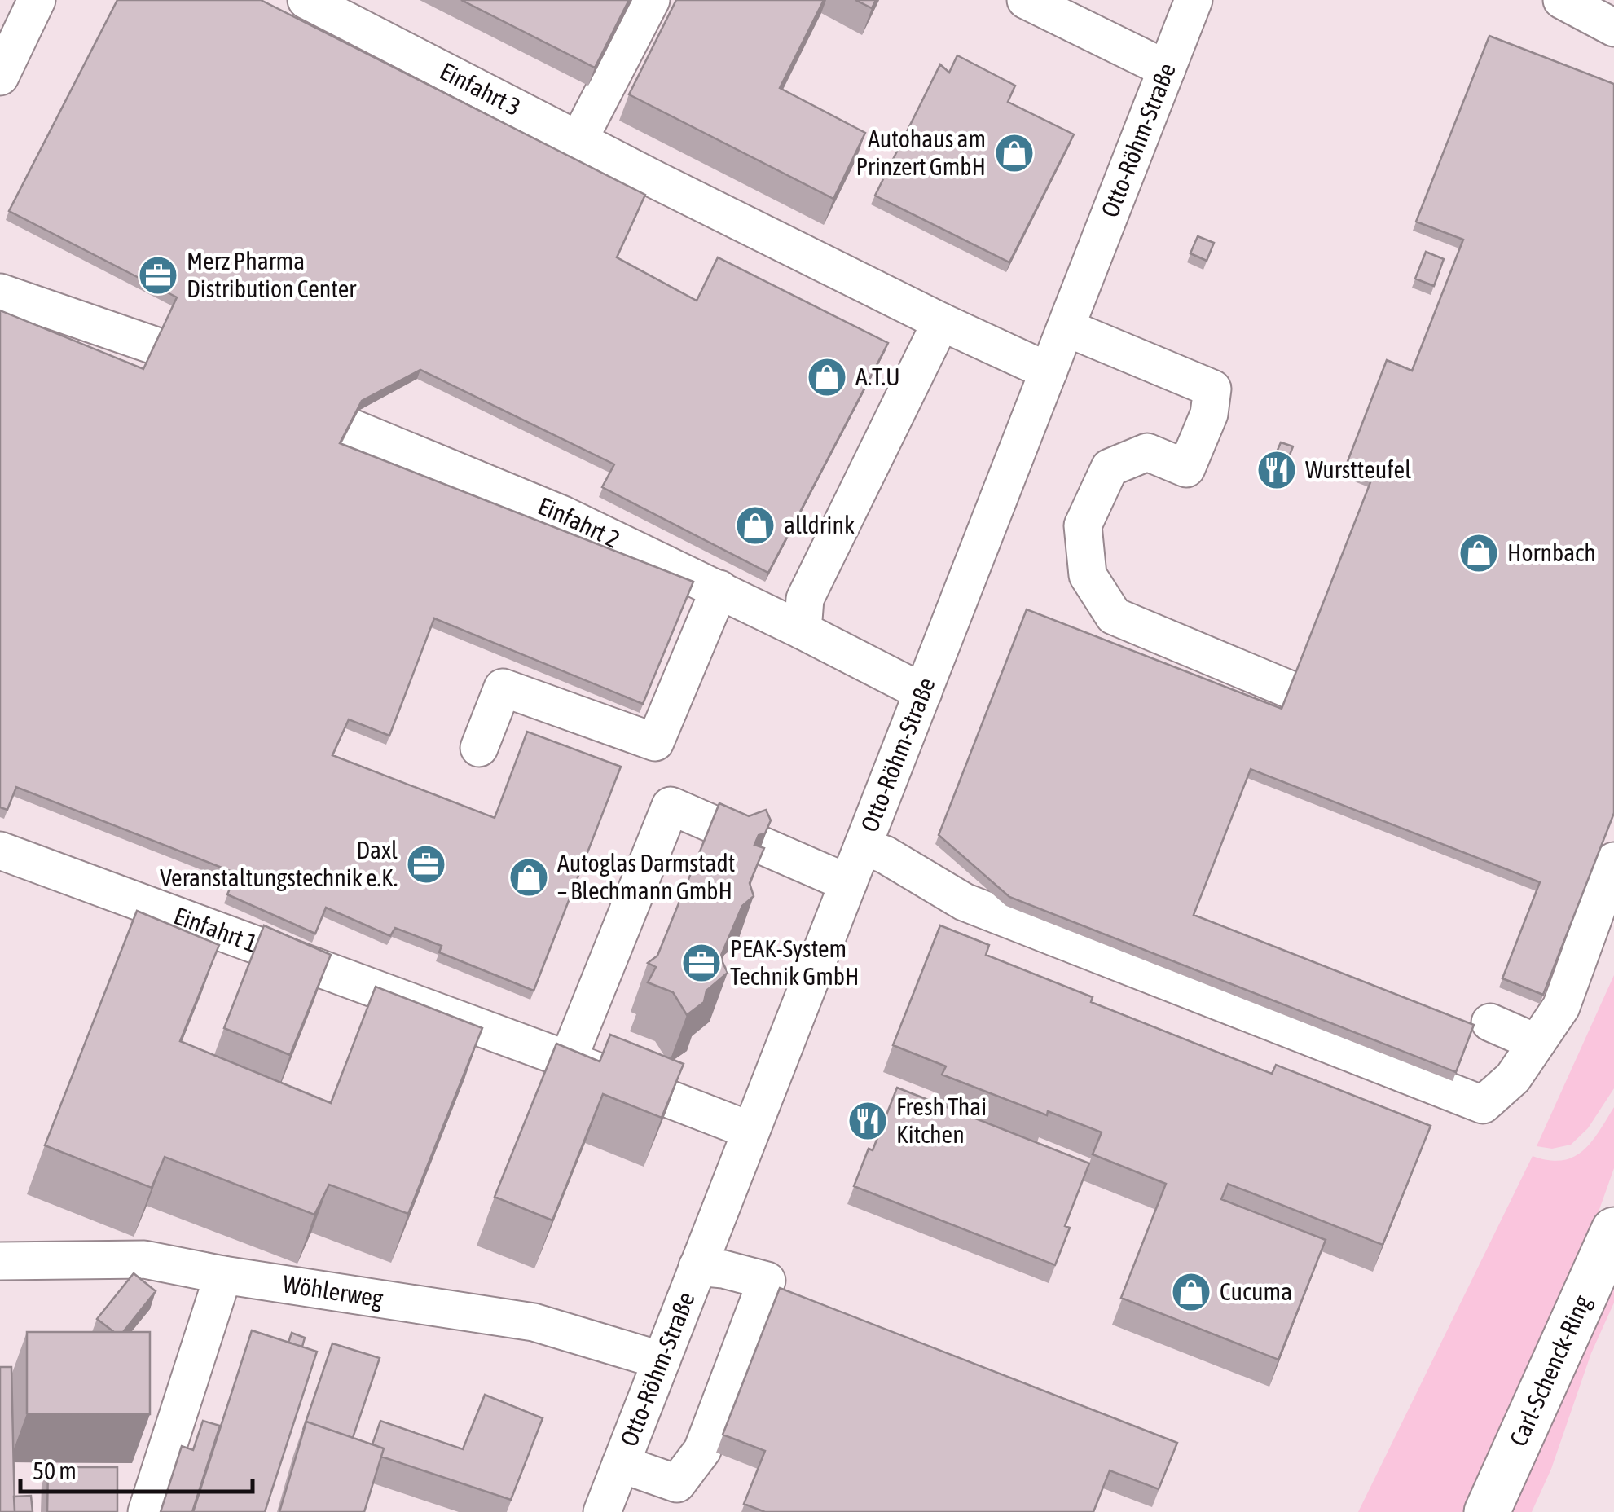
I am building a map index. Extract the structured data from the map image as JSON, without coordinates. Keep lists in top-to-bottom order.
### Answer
{
  "streets": {
    "main road": ["Carl-Schenck-Ring"],
    "street": [
      "Einfahrt 3",
      "Otto-Röhm-Straße",
      "Einfahrt 2",
      "Einfahrt 1",
      "Wöhlerweg"
    ]
  },
  "crossings": [
    ["Einfahrt 3", "Otto-Röhm-Straße"],
    ["Otto-Röhm-Straße", "Einfahrt 2"],
    ["Otto-Röhm-Straße", "Einfahrt 1"],
    ["Otto-Röhm-Straße", "Wöhlerweg"]
  ],
  "places": {
    "shop": [
      "Autohaus am Prinzert GmbH",
      "A.T.U",
      "alldrink",
      "Hornbach",
      "Autoglas Darmstadt – Blechmann GmbH",
      "Cucuma"
    ],
    "office": ["Merz Pharma Distribution Center", "Daxl Veranstaltungstechnik e.K.", "PEAK-System Technik GmbH"],
    "restaurant": ["Wurstteufel", "Fresh Thai Kitchen"]
  },
  "scale_bar": "50 m"
}
